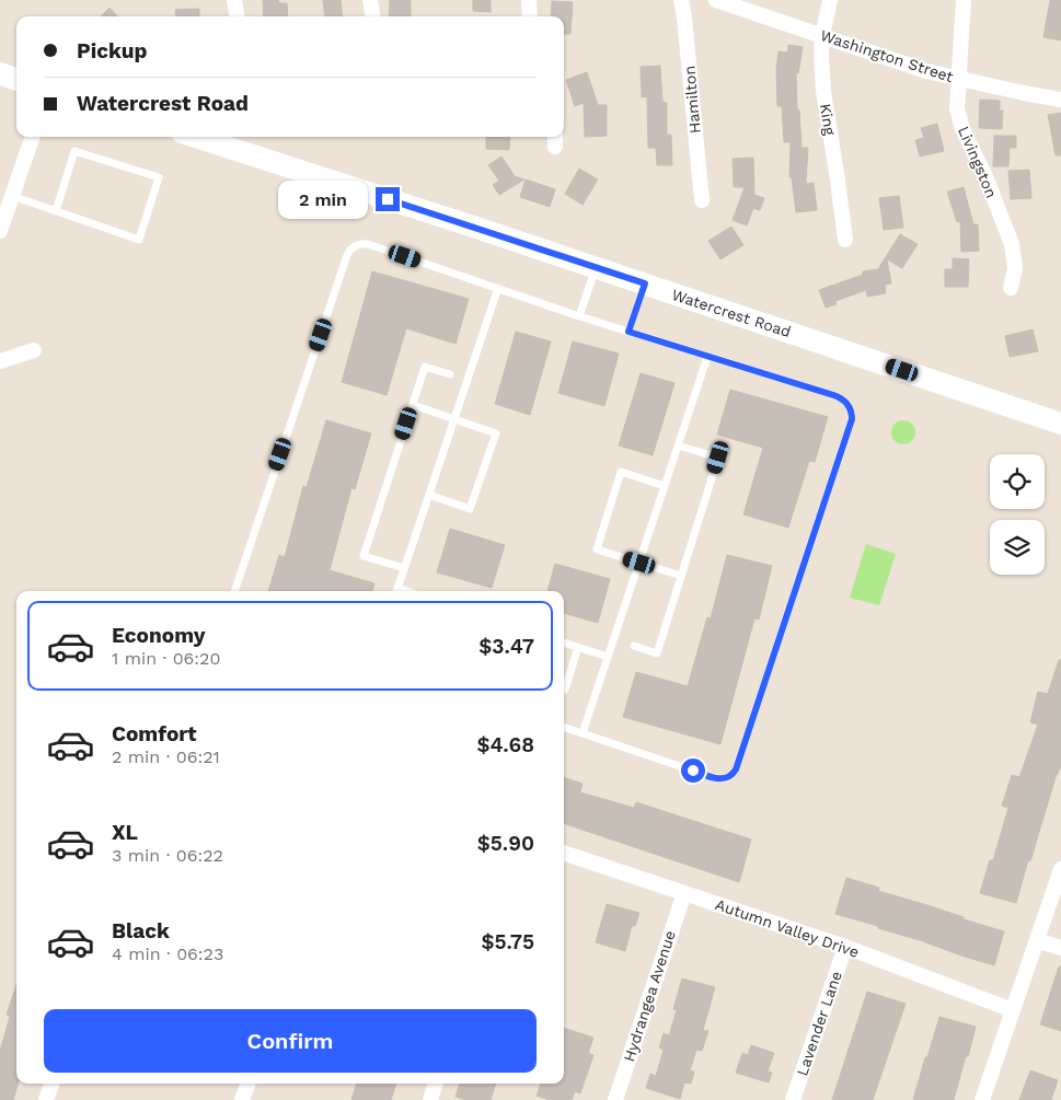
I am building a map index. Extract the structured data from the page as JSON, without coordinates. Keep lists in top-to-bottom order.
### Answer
{
  "streets": {
    "street": [
      "Washington Street",
      "Hamilton",
      "King",
      "Livingston",
      "Watercrest Road",
      "Autumn Valley Drive",
      "Hydrangea Avenue",
      "Lavender Lane"
    ]
  },
  "crossings": [
    ["Washington Street", "King"],
    ["Washington Street", "Livingston"],
    ["Autumn Valley Drive", "Hydrangea Avenue"],
    ["Autumn Valley Drive", "Lavender Lane"]
  ],
  "page": {
    "banner": ["Pickup", "Watercrest Road"],
    "bubble": "2 min",
    "list": [
      {
        "name": "Economy",
        "note": "1 min · 06:20",
        "value": "$3.47"
      },
      {
        "name": "Comfort",
        "note": "2 min · 06:21",
        "value": "$4.68"
      },
      {
        "name": "XL",
        "note": "3 min · 06:22",
        "value": "$5.90"
      },
      {
        "name": "Black",
        "note": "4 min · 06:23",
        "value": "$5.75"
      }
    ],
    "buttons": "Confirm"
  }
}
